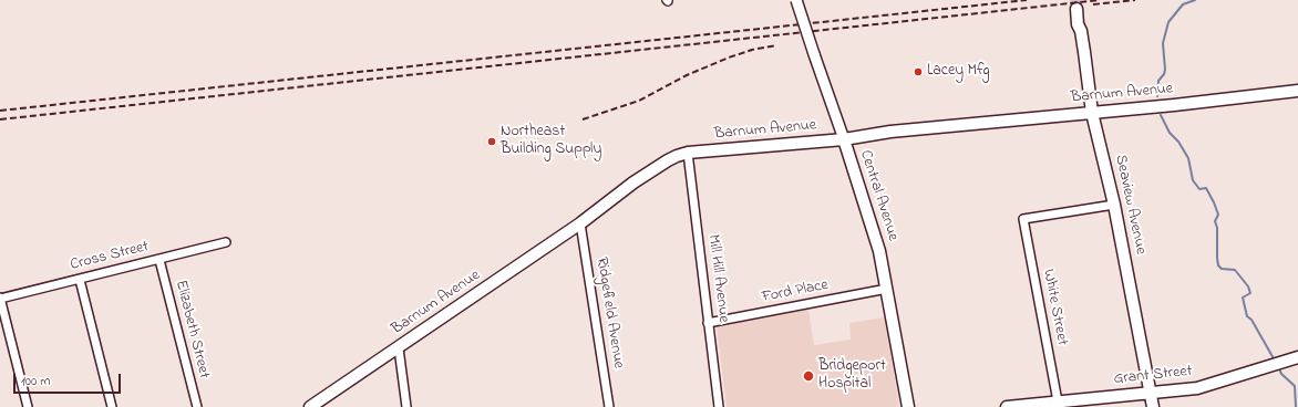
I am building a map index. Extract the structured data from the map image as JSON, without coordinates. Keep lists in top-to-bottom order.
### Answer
{
  "streets": {
    "main road": [
      "Barnum Avenue",
      "Central Avenue",
      "Seaview Avenue",
      "Grant Street"
    ],
    "street": [
      "Cross Street",
      "Mill Hill Avenue",
      "Ford Place",
      "White Street",
      "Ridgefield Avenue",
      "Elizabeth Street"
    ]
  },
  "crossings": [
    ["Barnum Avenue", "Central Avenue"],
    ["Barnum Avenue", "Seaview Avenue"],
    ["Barnum Avenue", "Mill Hill Avenue"],
    ["Barnum Avenue", "Ridgefield Avenue"],
    ["Central Avenue", "Ford Place"],
    ["Seaview Avenue", "White Street"],
    ["Seaview Avenue", "Grant Street"],
    ["Cross Street", "Elizabeth Street"],
    ["Mill Hill Avenue", "Ford Place"],
    ["White Street", "Grant Street"]
  ],
  "places": ["Lacey Mfg", "Northeast Building Supply", "Bridgeport Hospital"],
  "scale_bar": "100 m"
}
